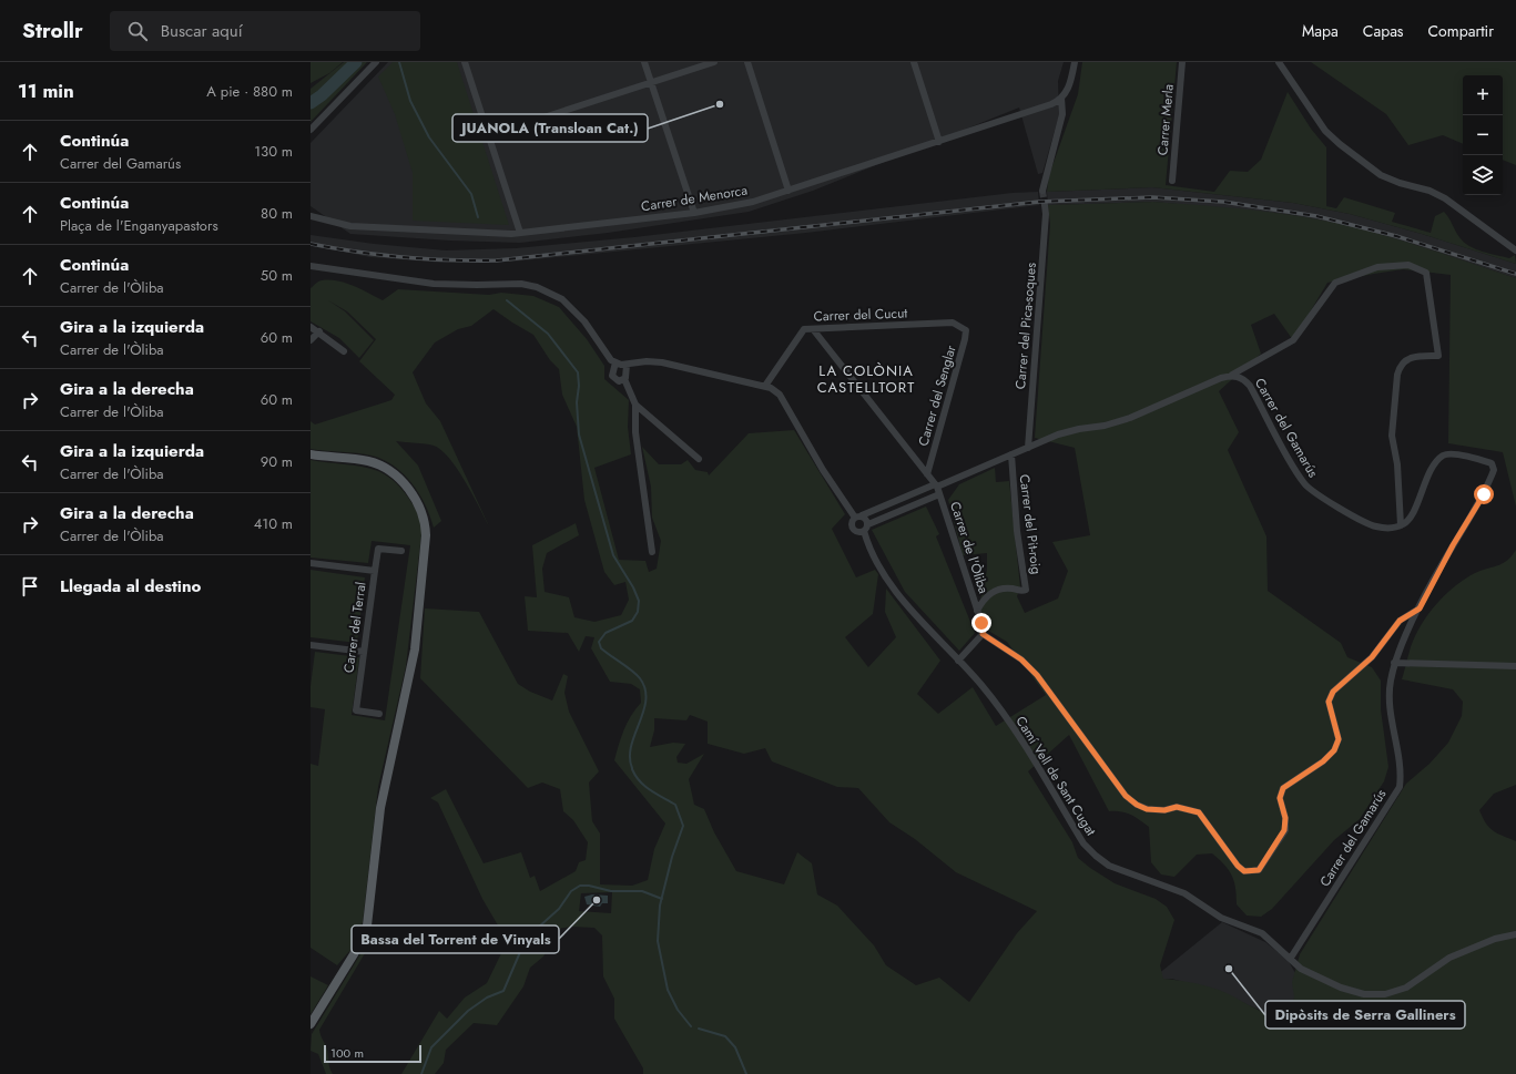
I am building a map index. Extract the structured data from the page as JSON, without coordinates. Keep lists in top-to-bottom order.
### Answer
{
  "streets": {
    "street": [
      "Carrer Merla",
      "Carrer de Menorca",
      "Carrer del Cucut",
      "Carrer del Pica-soques",
      "Carrer del Senglar",
      "Carrer del Gamarús",
      "Carrer del Pit-roig",
      "Carrer de l'Òliba",
      "Carrer del Terral",
      "Camí Vell de Sant Cugat"
    ]
  },
  "crossings": [
    ["Carrer del Cucut", "Carrer del Senglar"],
    ["Carrer del Gamarús", "Camí Vell de Sant Cugat"],
    ["Carrer del Pit-roig", "Carrer de l'Òliba"]
  ],
  "districts": ["LA COLÒNIA CASTELLTORT"],
  "places": ["JUANOLA (Transloan Cat.)", "Bassa del Torrent de Vinyals", "Dipòsits de Serra Galliners"],
  "scale_bar": "100 m",
  "page": {
    "header": "Strollr",
    "search": "Buscar aquí",
    "nav": ["Mapa", "Capas", "Compartir"],
    "heading": ["11 min", "A pie · 880 m"],
    "map_buttons": ["+", "−"],
    "list": [
      ["Continúa", "Carrer del Gamarús", "130 m"],
      ["Continúa", "Plaça de l'Enganyapastors", "80 m"],
      ["Continúa", "Carrer de l'Òliba", "50 m"],
      ["Gira a la izquierda", "Carrer de l'Òliba", "60 m"],
      ["Gira a la derecha", "Carrer de l'Òliba", "60 m"],
      ["Gira a la izquierda", "Carrer de l'Òliba", "90 m"],
      ["Gira a la derecha", "Carrer de l'Òliba", "410 m"],
      "Llegada al destino"
    ],
    "scale": "100 m"
  }
}
